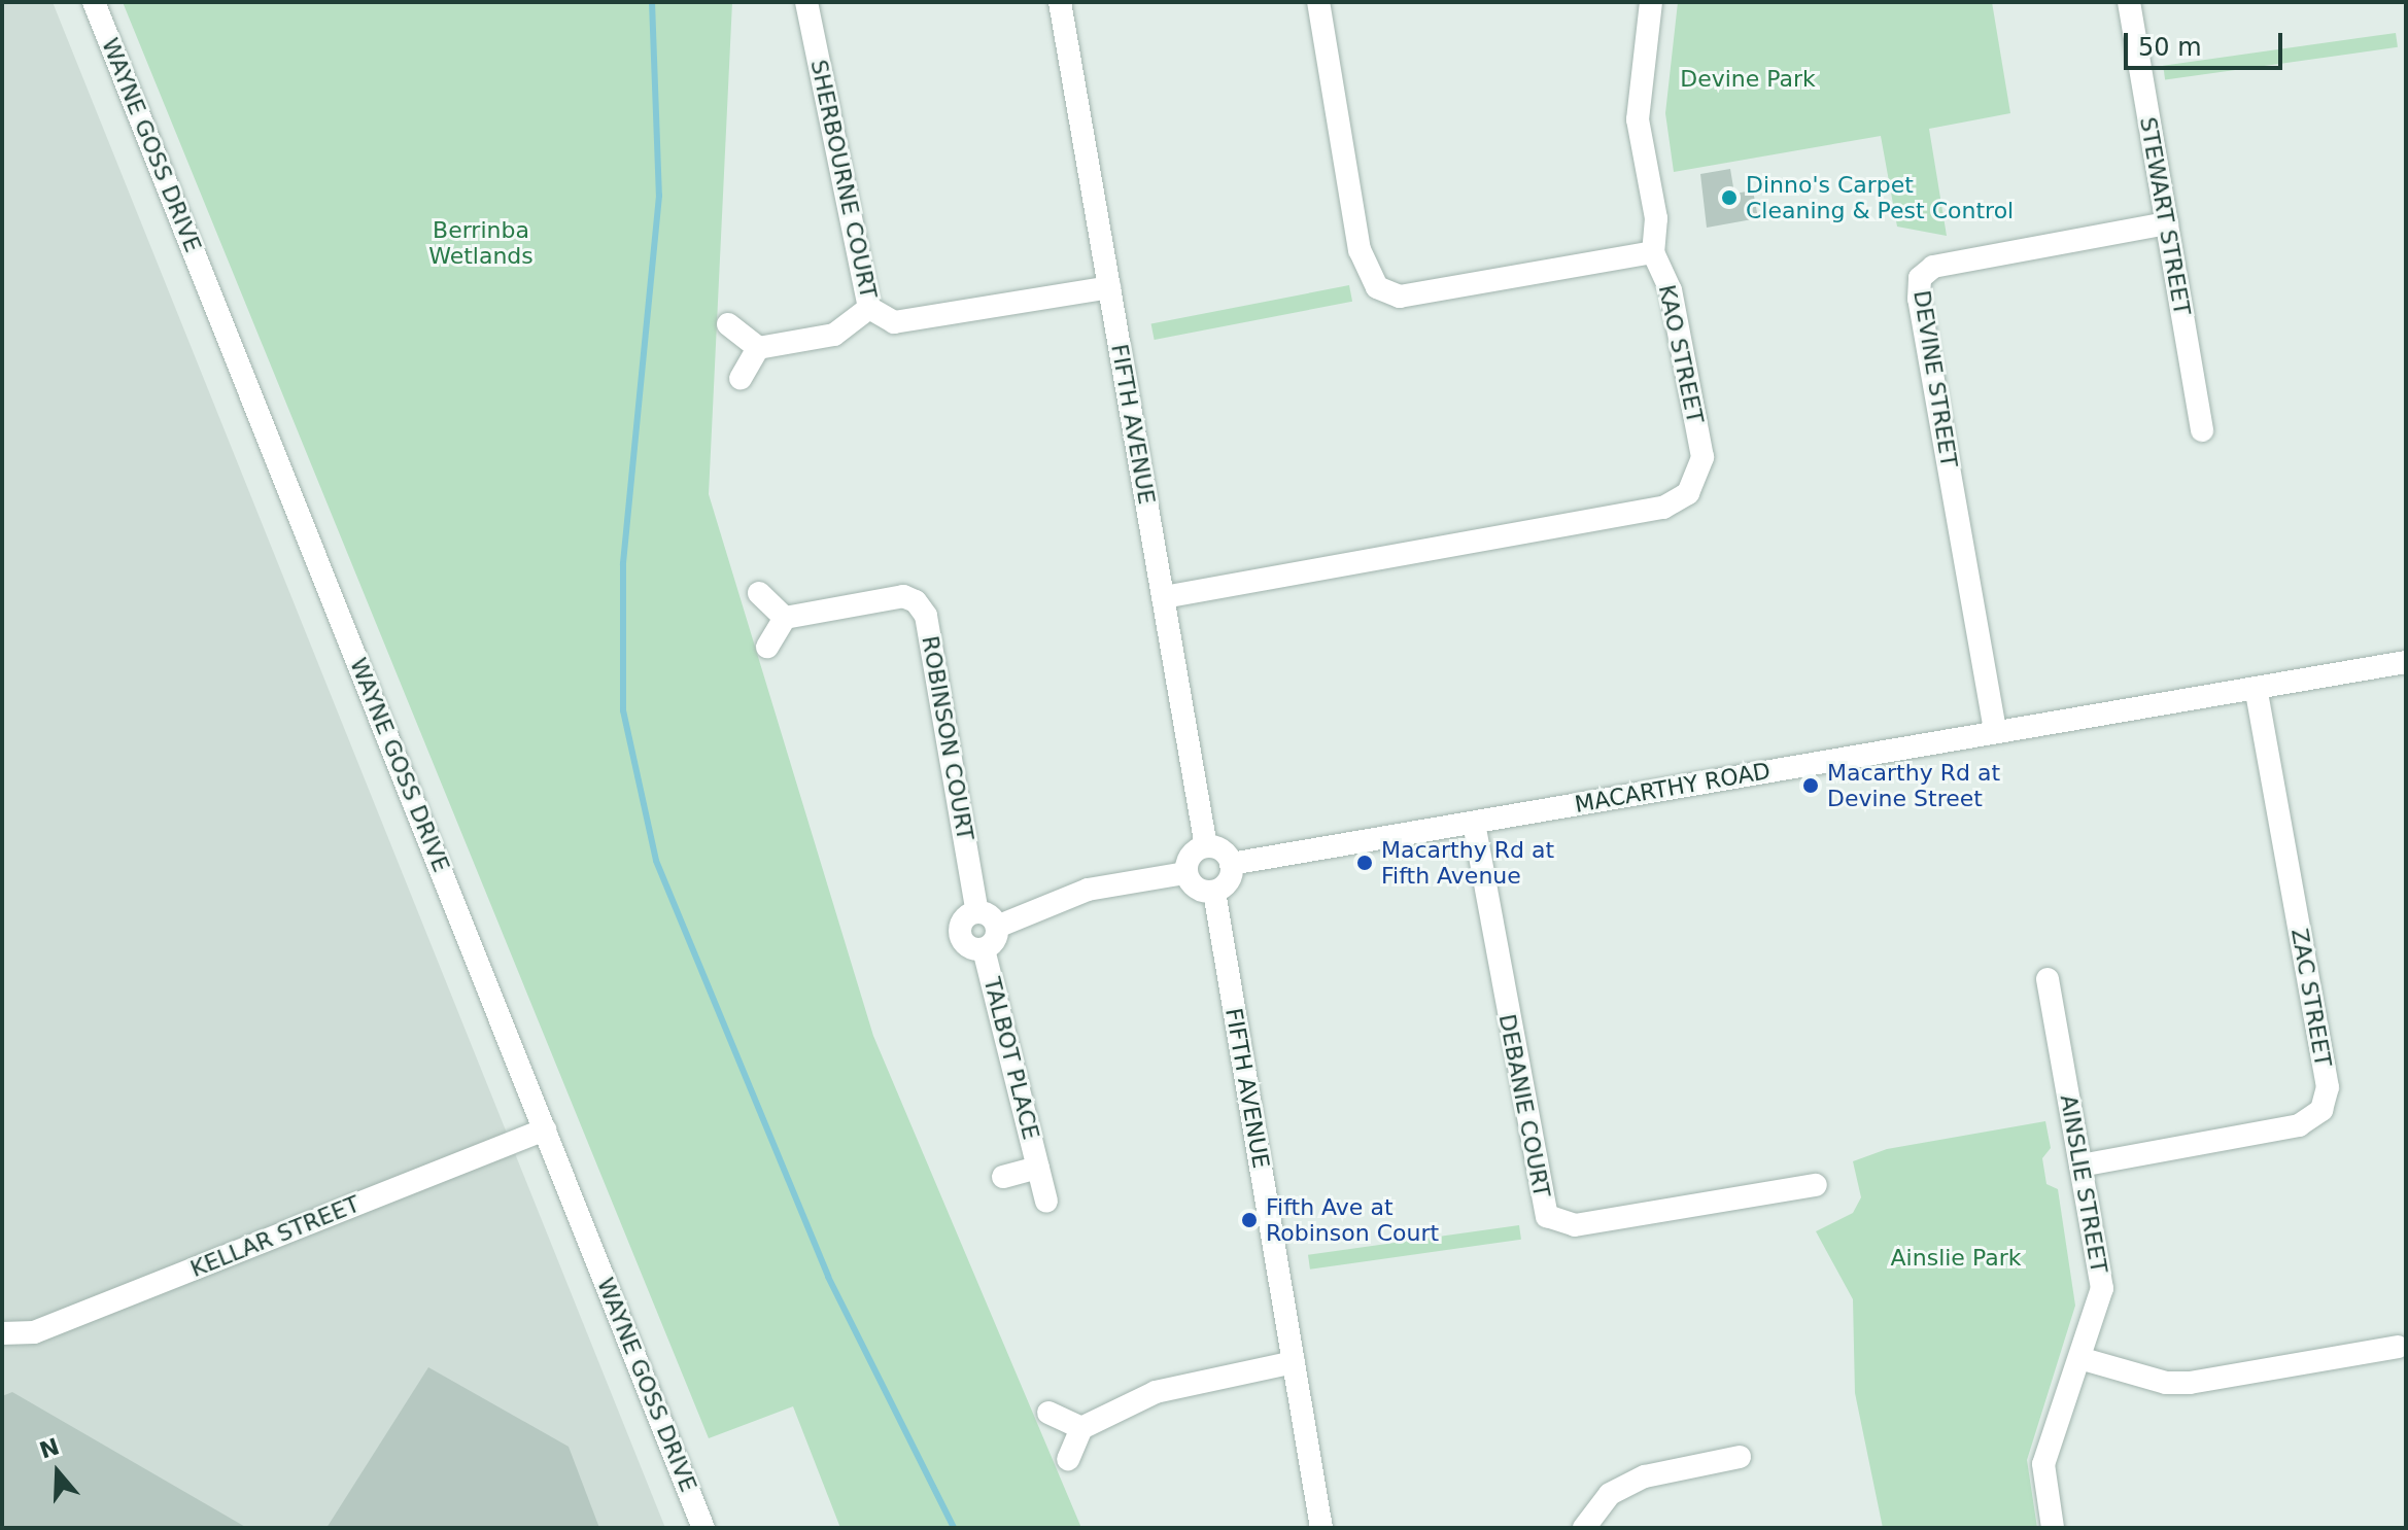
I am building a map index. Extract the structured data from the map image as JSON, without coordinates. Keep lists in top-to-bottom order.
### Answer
{
  "streets": {
    "street": [
      "WAYNE GOSS DRIVE",
      "SHERBOURNE COURT",
      "STEWART STREET",
      "KAO STREET",
      "DEVINE STREET",
      "FIFTH AVENUE",
      "ROBINSON COURT",
      "MACARTHY ROAD",
      "ZAC STREET",
      "TALBOT PLACE",
      "DEBANIE COURT",
      "AINSLIE STREET",
      "KELLAR STREET"
    ]
  },
  "crossings": [
    ["WAYNE GOSS DRIVE", "KELLAR STREET"],
    ["SHERBOURNE COURT", "FIFTH AVENUE"],
    ["STEWART STREET", "DEVINE STREET"],
    ["KAO STREET", "FIFTH AVENUE"],
    ["DEVINE STREET", "MACARTHY ROAD"],
    ["FIFTH AVENUE", "MACARTHY ROAD"],
    ["ROBINSON COURT", "TALBOT PLACE"],
    ["MACARTHY ROAD", "ZAC STREET"],
    ["MACARTHY ROAD", "DEBANIE COURT"],
    ["ZAC STREET", "AINSLIE STREET"]
  ],
  "parks": ["Devine Park", "Berrinba Wetlands", "Ainslie Park"],
  "places": [
    "Dinno's Carpet Cleaning & Pest Control",
    "Macarthy Rd at Devine Street",
    "Macarthy Rd at Fifth Avenue",
    "Fifth Ave at Robinson Court"
  ],
  "scale_bar": "50 m",
  "north": "top"
}
